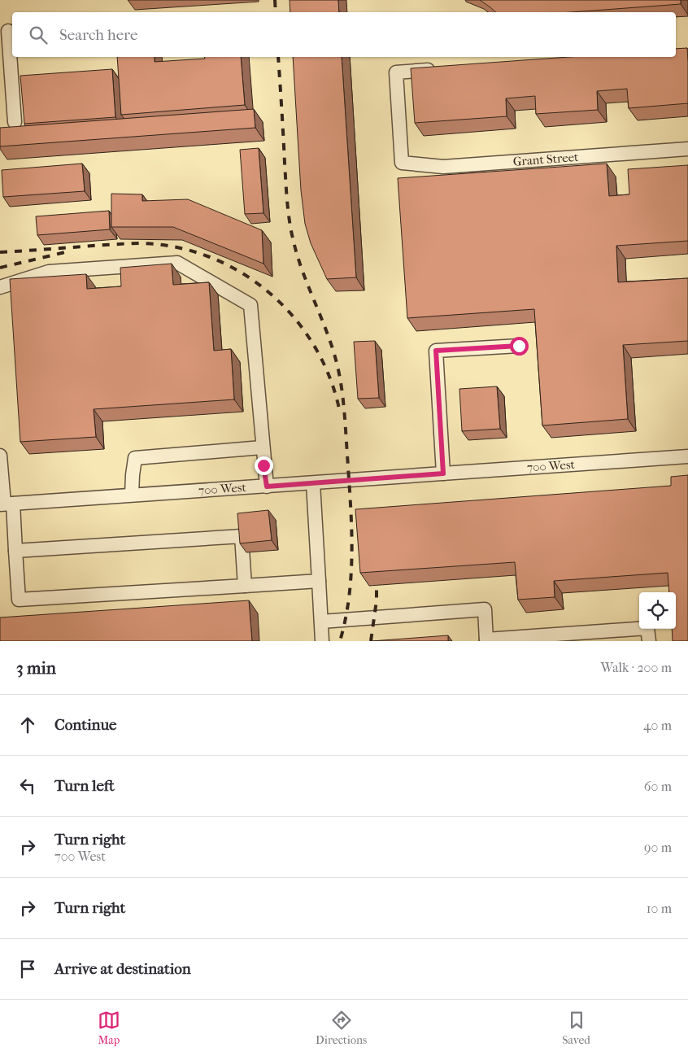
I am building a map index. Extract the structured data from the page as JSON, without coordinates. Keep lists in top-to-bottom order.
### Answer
{
  "streets": {
    "street": ["Grant Street", "700 West"]
  },
  "page": {
    "search": "Search here",
    "heading": ["3 min", "Walk · 200 m"],
    "list": [
      ["Continue", "40 m"],
      ["Turn left", "60 m"],
      ["Turn right", "700 West", "90 m"],
      ["Turn right", "10 m"],
      "Arrive at destination"
    ],
    "nav": ["Map", "Directions", "Saved"]
  }
}
